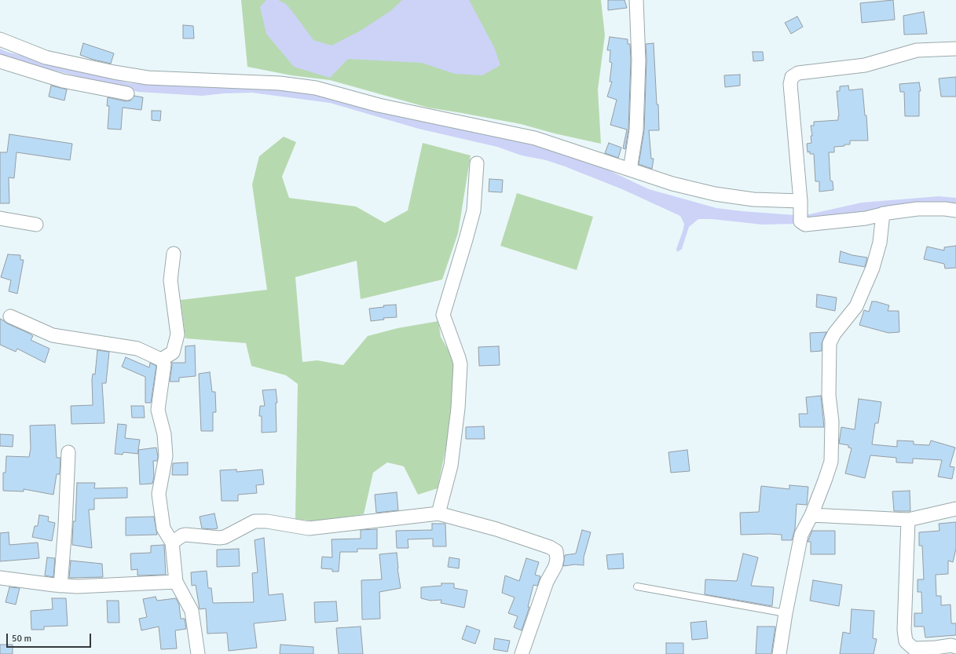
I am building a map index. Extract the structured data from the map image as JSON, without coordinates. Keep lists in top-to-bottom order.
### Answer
{
  "scale_bar": "50 m"
}
